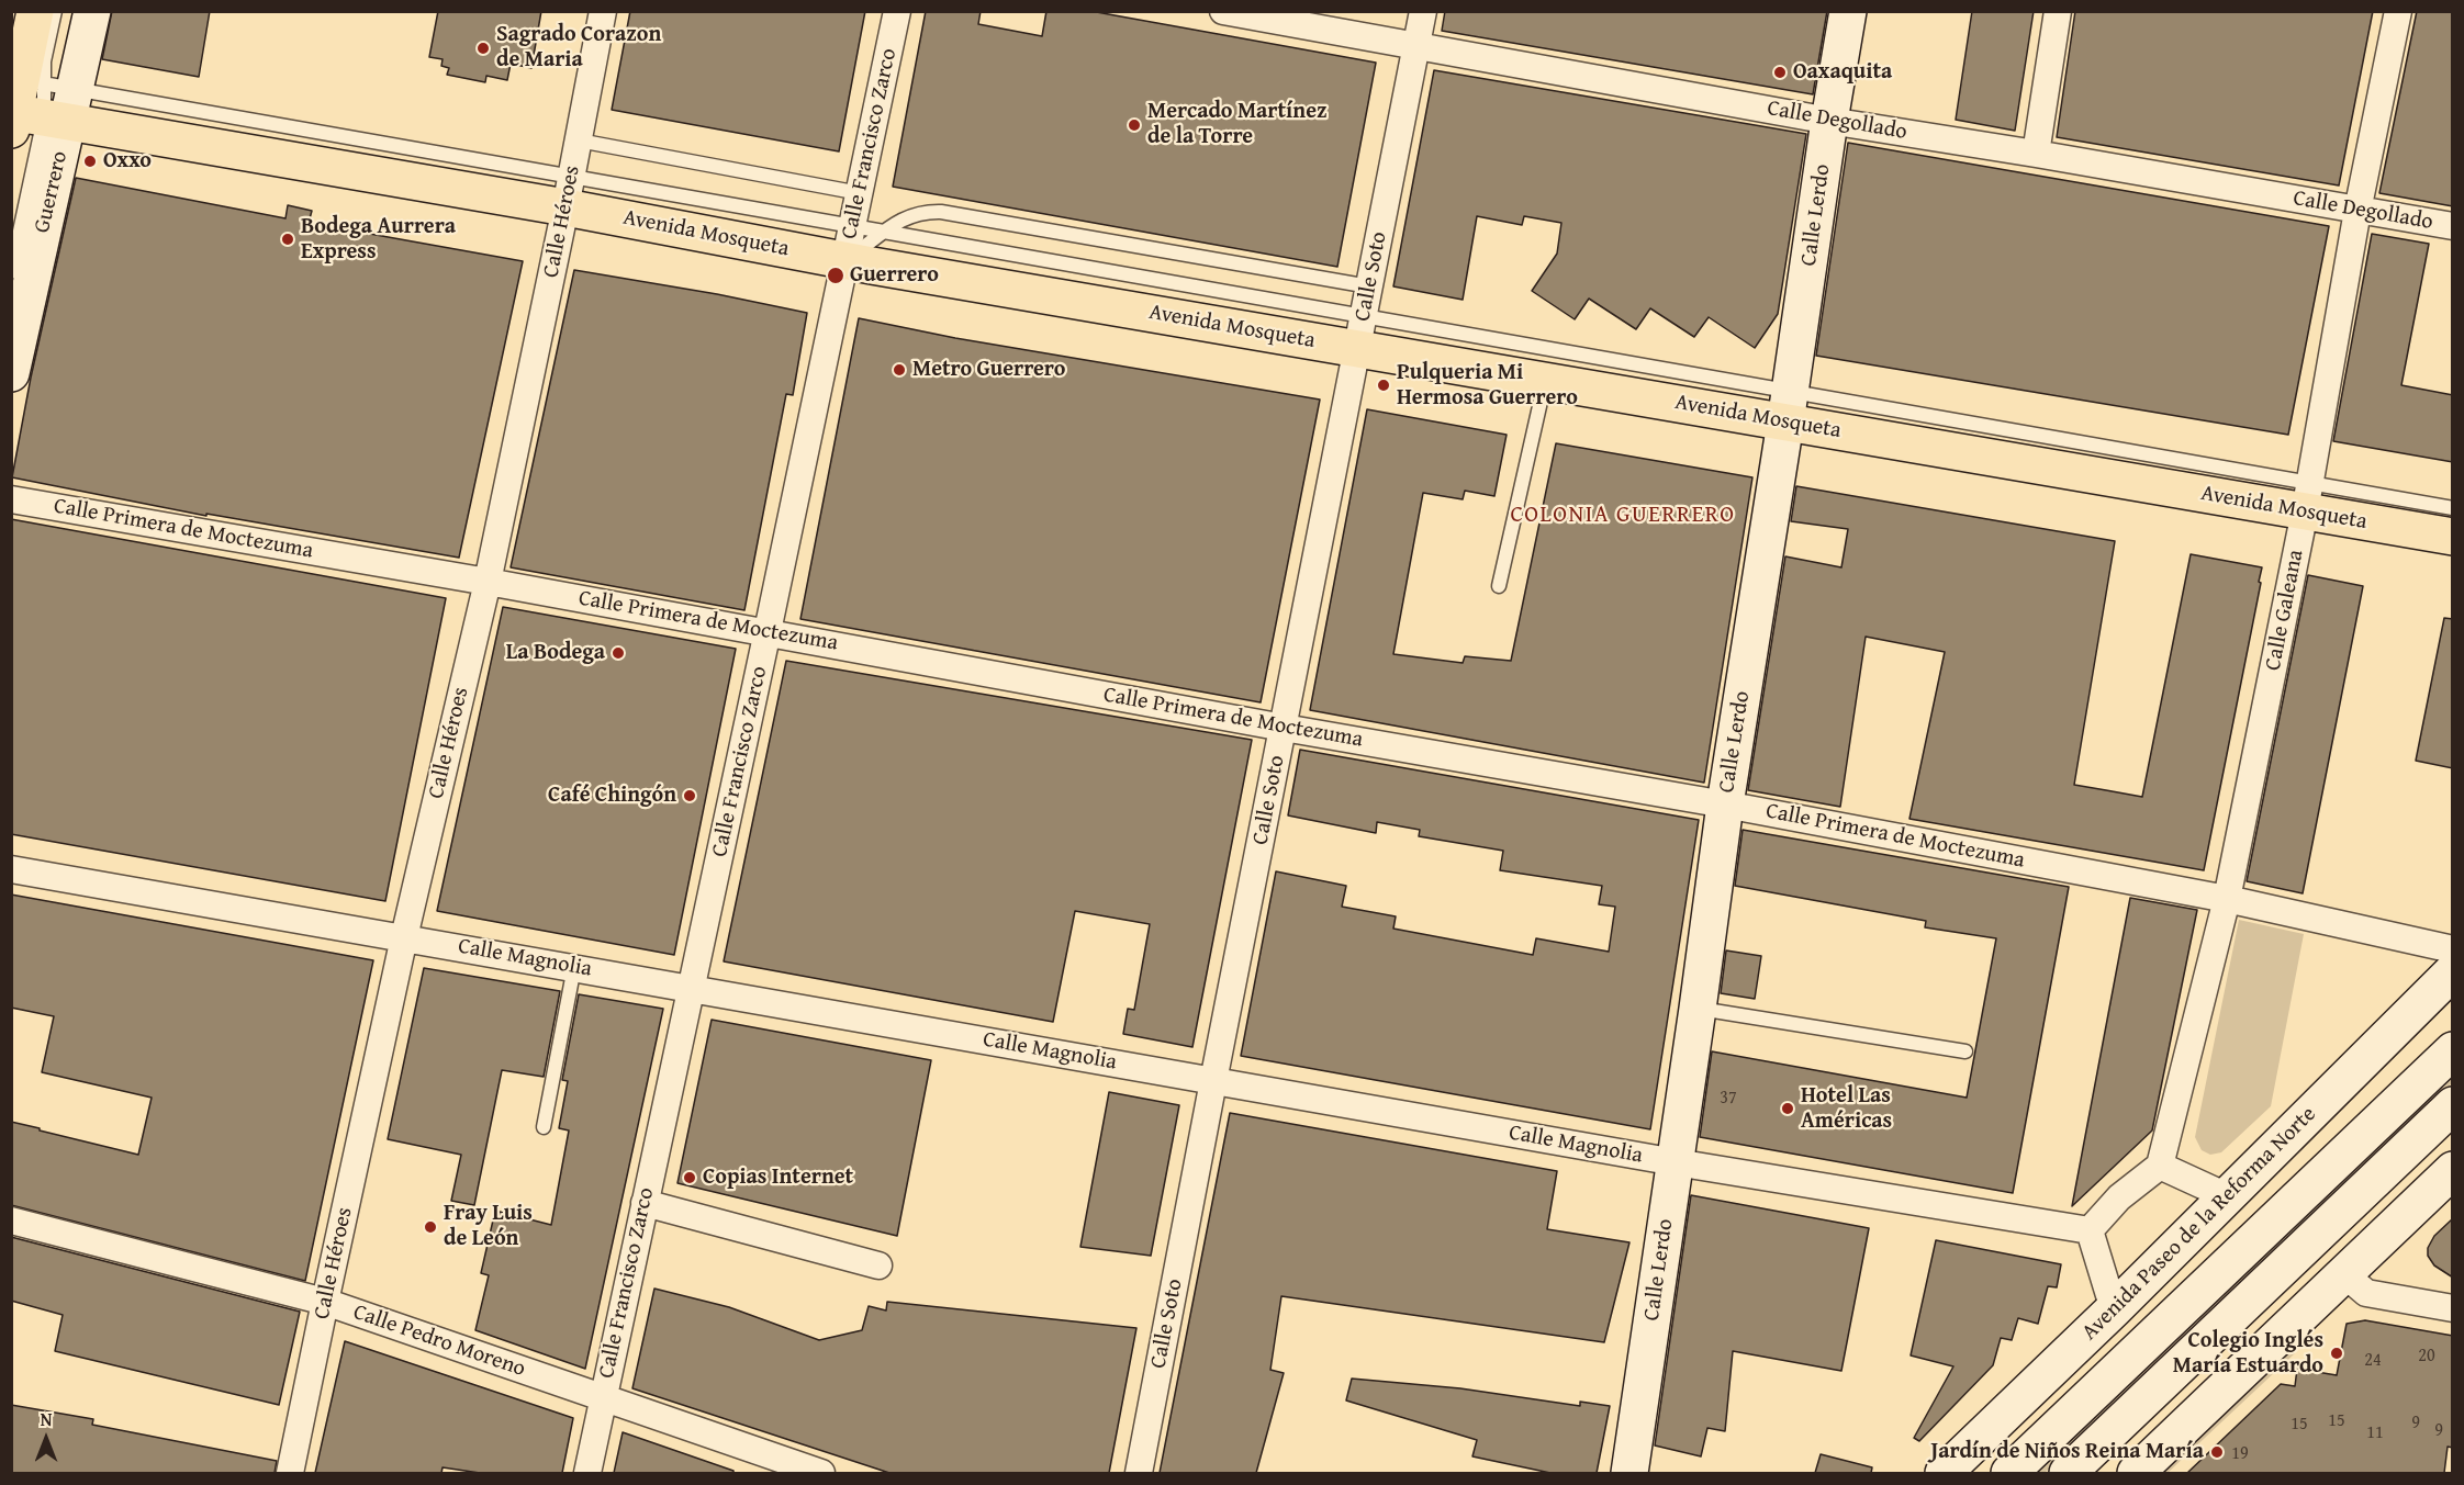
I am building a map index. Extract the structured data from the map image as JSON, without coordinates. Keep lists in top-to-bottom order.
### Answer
{
  "streets": {
    "main road": ["Guerrero", "Avenida Mosqueta"],
    "street": [
      "Calle Degollado",
      "Calle Francisco Zarco",
      "Calle Lerdo",
      "Calle Héroes",
      "Calle Soto",
      "Calle Primera de Moctezuma",
      "Calle Galeana",
      "Calle Magnolia",
      "Avenida Paseo de la Reforma Norte",
      "Calle Pedro Moreno"
    ]
  },
  "crossings": [
    ["Calle Degollado", "Calle Lerdo"],
    ["Calle Degollado", "Calle Soto"],
    ["Calle Degollado", "Calle Galeana"],
    ["Calle Francisco Zarco", "Avenida Mosqueta"],
    ["Calle Francisco Zarco", "Calle Primera de Moctezuma"],
    ["Calle Francisco Zarco", "Calle Magnolia"],
    ["Calle Francisco Zarco", "Calle Pedro Moreno"],
    ["Guerrero", "Avenida Mosqueta"],
    ["Calle Lerdo", "Avenida Mosqueta"],
    ["Calle Lerdo", "Calle Primera de Moctezuma"],
    ["Calle Lerdo", "Calle Magnolia"],
    ["Calle Héroes", "Avenida Mosqueta"],
    ["Calle Héroes", "Calle Primera de Moctezuma"],
    ["Calle Héroes", "Calle Magnolia"],
    ["Calle Héroes", "Calle Pedro Moreno"],
    ["Avenida Mosqueta", "Calle Soto"],
    ["Avenida Mosqueta", "Calle Galeana"],
    ["Calle Soto", "Calle Primera de Moctezuma"],
    ["Calle Soto", "Calle Magnolia"],
    ["Calle Primera de Moctezuma", "Calle Galeana"]
  ],
  "districts": ["COLONIA GUERRERO"],
  "places": [
    "Sagrado Corazon de Maria",
    "Oaxaquita",
    "Mercado Martínez de la Torre",
    "Oxxo",
    "Bodega Aurrera Express",
    "Guerrero",
    "Metro Guerrero",
    "Pulqueria Mi Hermosa Guerrero",
    "La Bodega",
    "Café Chingón",
    "Hotel Las Américas",
    "Copias Internet",
    "Fray Luis de León",
    "Colegio Inglés María Estuardo",
    "Jardín de Niños Reina María"
  ],
  "house_numbers": [
    "37",
    "20",
    "24",
    "15",
    "9",
    "15",
    "9",
    "11",
    "19"
  ],
  "north": "top"
}
